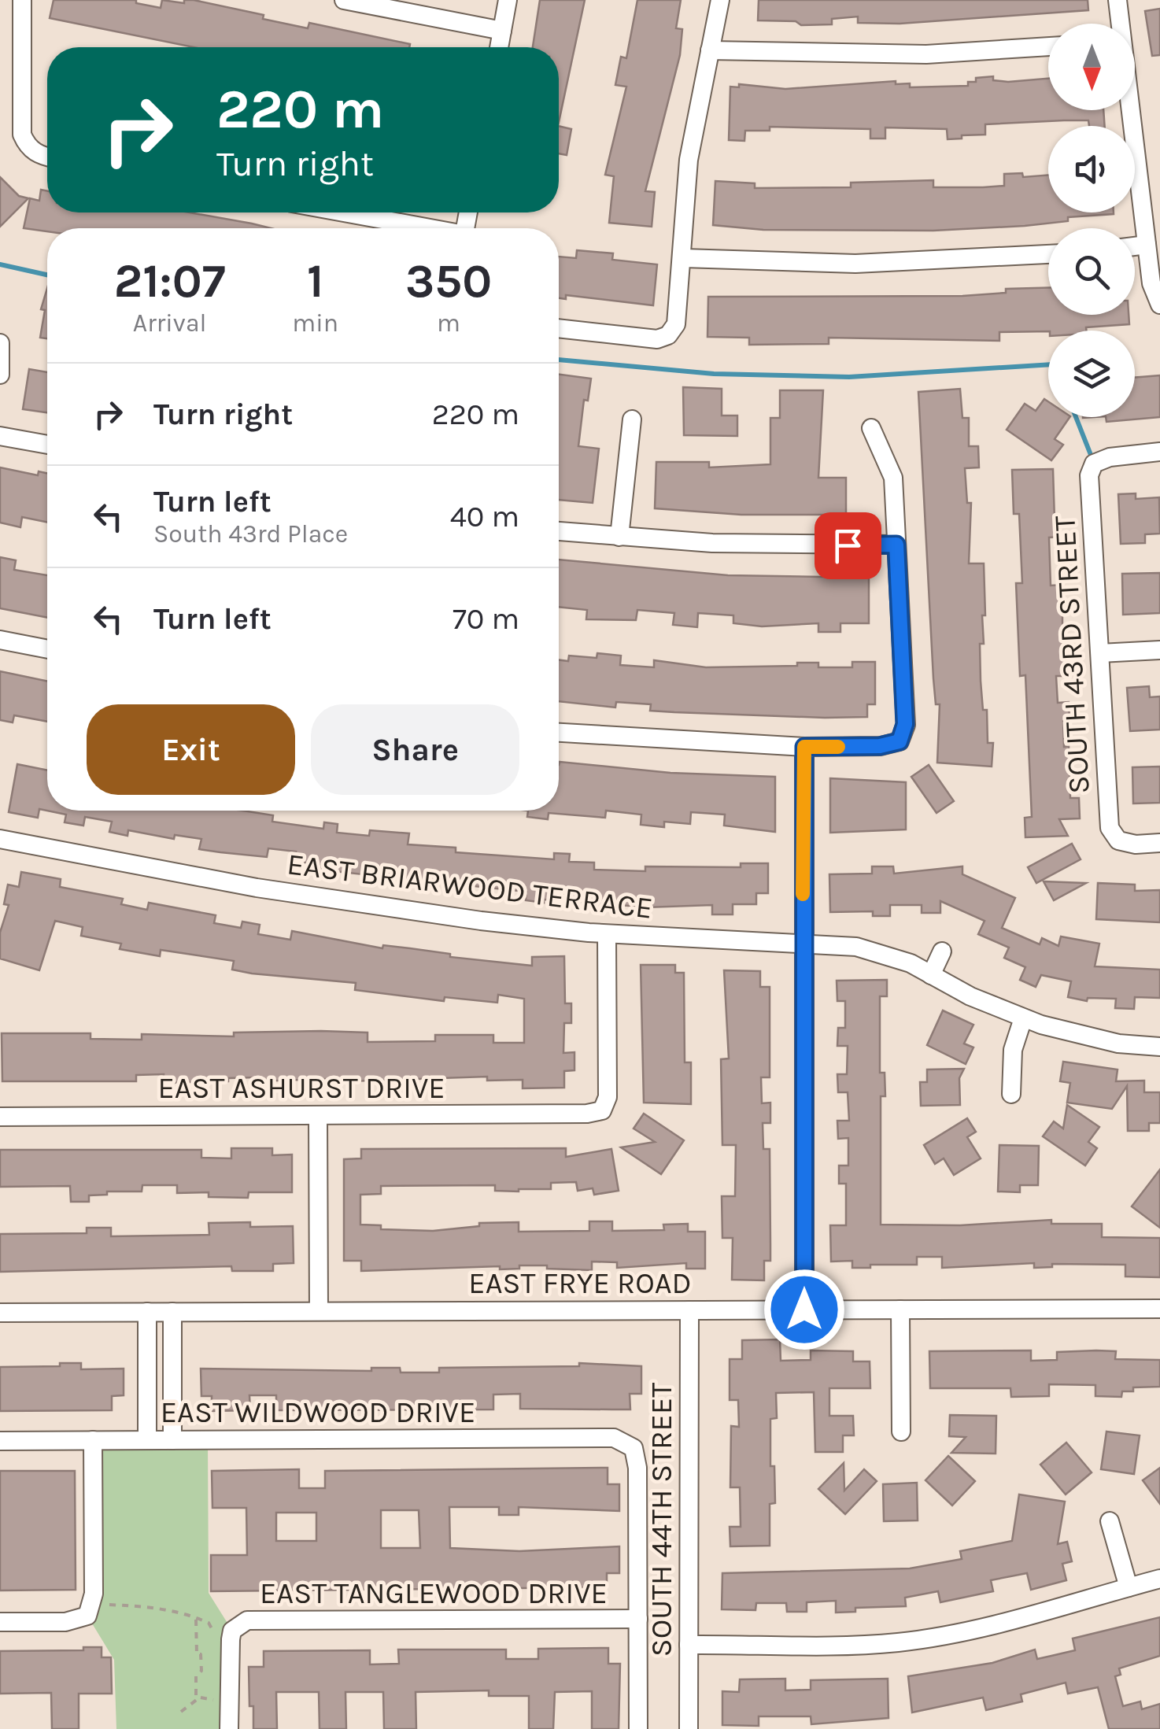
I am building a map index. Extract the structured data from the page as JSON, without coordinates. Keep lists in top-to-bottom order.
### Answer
{
  "streets": {
    "street": [
      "SOUTH 43RD STREET",
      "EAST BRIARWOOD TERRACE",
      "EAST ASHURST DRIVE",
      "EAST FRYE ROAD",
      "EAST WILDWOOD DRIVE",
      "SOUTH 44TH STREET",
      "EAST TANGLEWOOD DRIVE"
    ]
  },
  "crossings": [
    ["EAST BRIARWOOD TERRACE", "EAST ASHURST DRIVE"],
    ["EAST FRYE ROAD", "SOUTH 44TH STREET"],
    ["EAST WILDWOOD DRIVE", "EAST TANGLEWOOD DRIVE"]
  ],
  "north": "bottom",
  "page": {
    "turn": ["220 m", "Turn right"],
    "eta": [
      "21:07",
      "Arrival",
      "1",
      "min",
      "350",
      "m"
    ],
    "list": [
      {
        "name": "Turn right",
        "value": "220 m"
      },
      {
        "name": "Turn left",
        "note": "South 43rd Place",
        "value": "40 m"
      },
      {
        "name": "Turn left",
        "value": "70 m"
      }
    ],
    "buttons": ["Exit", "Share"]
  }
}
